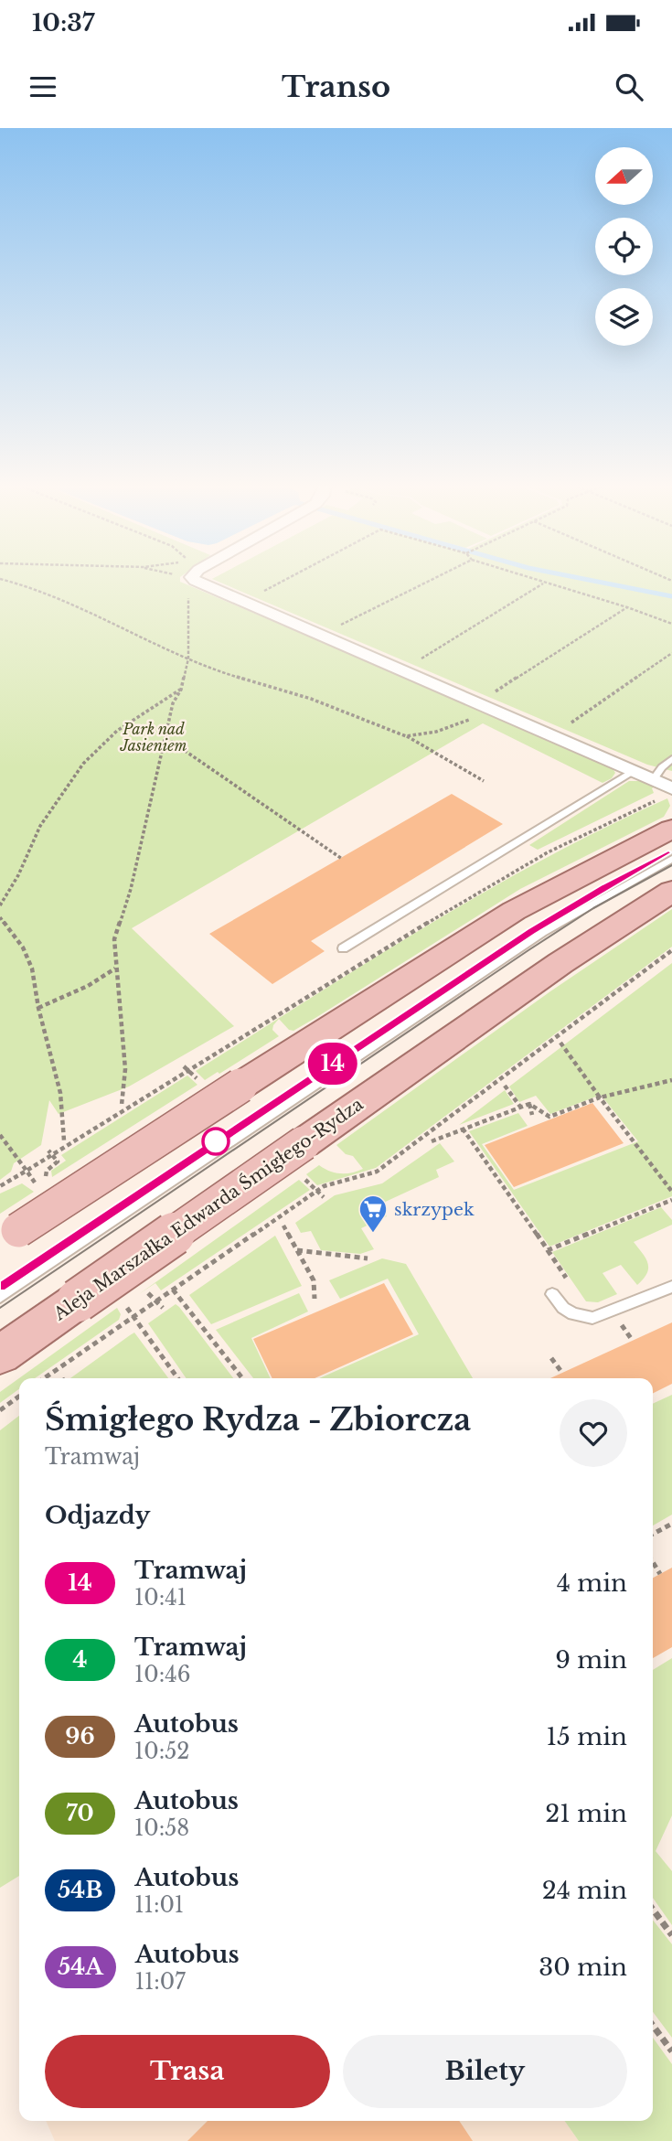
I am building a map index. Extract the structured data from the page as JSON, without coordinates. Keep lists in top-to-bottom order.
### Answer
{
  "streets": {
    "main road": ["Aleja Marszałka Edwarda Śmigłego-Rydza"]
  },
  "parks": ["Park nad Jasieniem"],
  "places": {
    "supermarket": ["skrzypek"]
  },
  "lines": ["tram line 14"],
  "north": "left",
  "page": {
    "status": "10:37",
    "header": "Transo",
    "on_map": "14",
    "heading": [
      ["Śmigłego Rydza - Zbiorcza", "Tramwaj"],
      "Odjazdy"
    ],
    "list": [
      {
        "mark": "14",
        "name": "Tramwaj",
        "note": "10:41",
        "value": "4 min"
      },
      {
        "mark": "4",
        "name": "Tramwaj",
        "note": "10:46",
        "value": "9 min"
      },
      {
        "mark": "96",
        "name": "Autobus",
        "note": "10:52",
        "value": "15 min"
      },
      {
        "mark": "70",
        "name": "Autobus",
        "note": "10:58",
        "value": "21 min"
      },
      {
        "mark": "54B",
        "name": "Autobus",
        "note": "11:01",
        "value": "24 min"
      },
      {
        "mark": "54A",
        "name": "Autobus",
        "note": "11:07",
        "value": "30 min"
      }
    ],
    "buttons": ["Trasa", "Bilety"]
  }
}
